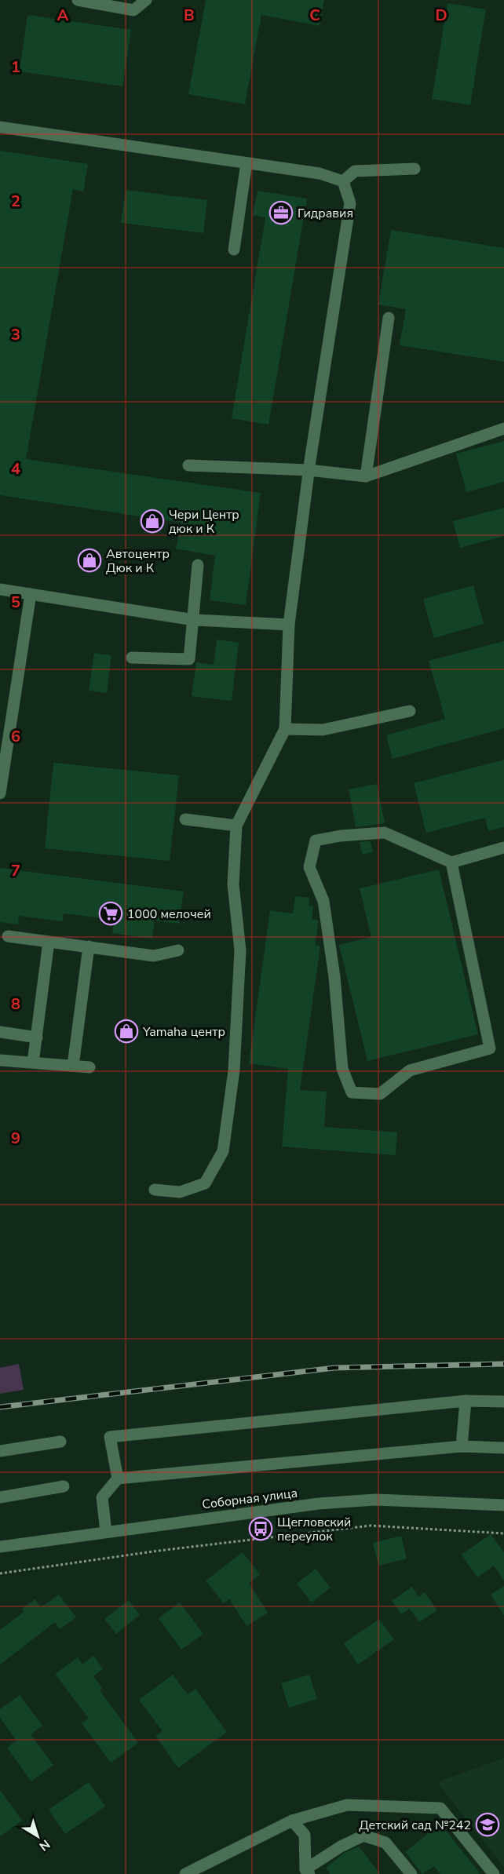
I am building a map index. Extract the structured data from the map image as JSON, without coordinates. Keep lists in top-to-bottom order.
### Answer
{
  "streets": {
    "street": ["Соборная улица"]
  },
  "places": {
    "office": ["Гидравия"],
    "shop": ["Чери Центр дюк и К", "Автоцентр Дюк и К", "Yamaha центр"],
    "supermarket": ["1000 мелочей"],
    "bus stop": ["Щегловский переулок"],
    "school or university": ["Детский сад №242"]
  },
  "north": "bottom right",
  "grid": {
    "columns": [
      "A",
      "B",
      "C",
      "D"
    ],
    "rows": [
      "1",
      "2",
      "3",
      "4",
      "5",
      "6",
      "7",
      "8",
      "9"
    ]
  }
}
